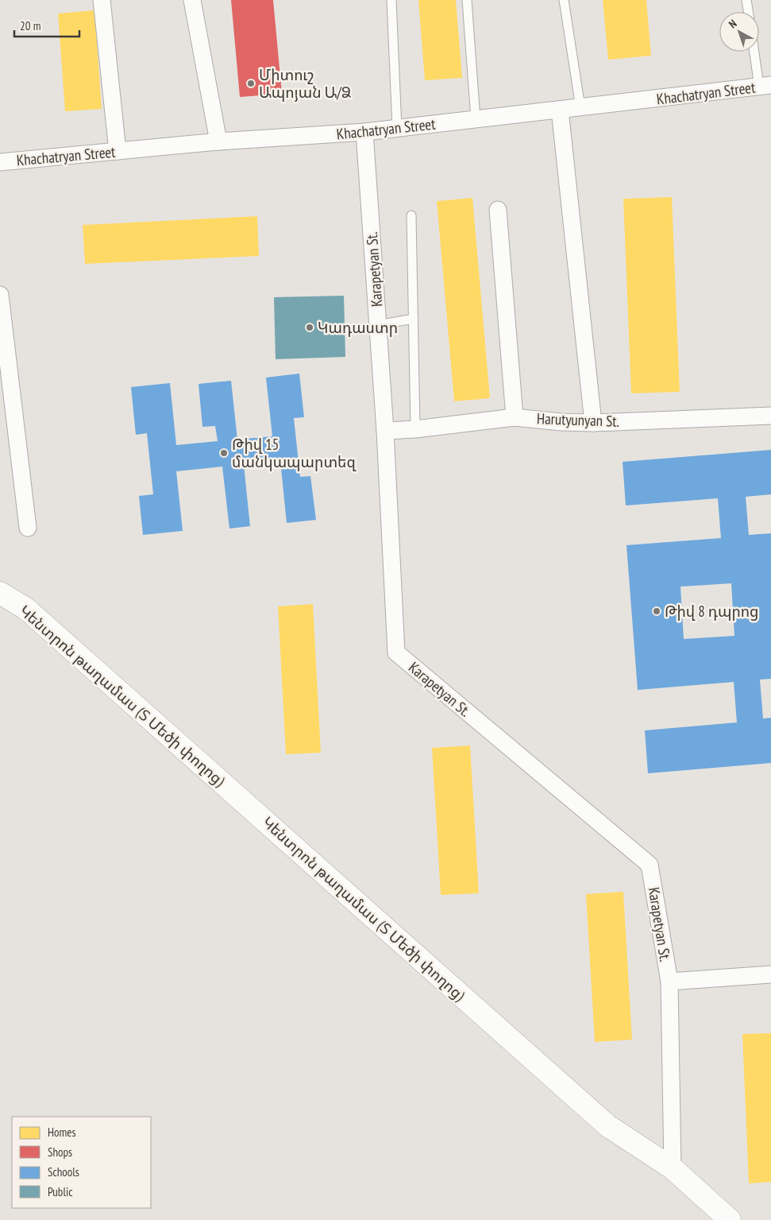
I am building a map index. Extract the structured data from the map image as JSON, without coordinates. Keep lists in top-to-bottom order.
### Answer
{
  "streets": {
    "street": [
      "Khachatryan Street",
      "Karapetyan St.",
      "Harutyunyan St.",
      "Կենտրոն թաղամաս (Տ Մեծի փողոց)"
    ]
  },
  "crossings": [
    ["Khachatryan Street", "Karapetyan St."],
    ["Karapetyan St.", "Harutyunyan St."],
    ["Karapetyan St.", "Կենտրոն թաղամաս (Տ Մեծի փողոց)"]
  ],
  "places": [
    "Միտուշ Ապոյան Ա/Ձ",
    "Կադաստր",
    "Թիվ 15 մանկապարտեզ",
    "Թիվ 8 դպրոց"
  ],
  "legend": [
    "Homes",
    "Shops",
    "Schools",
    "Public"
  ],
  "scale_bar": "20 m",
  "north": "top left"
}
